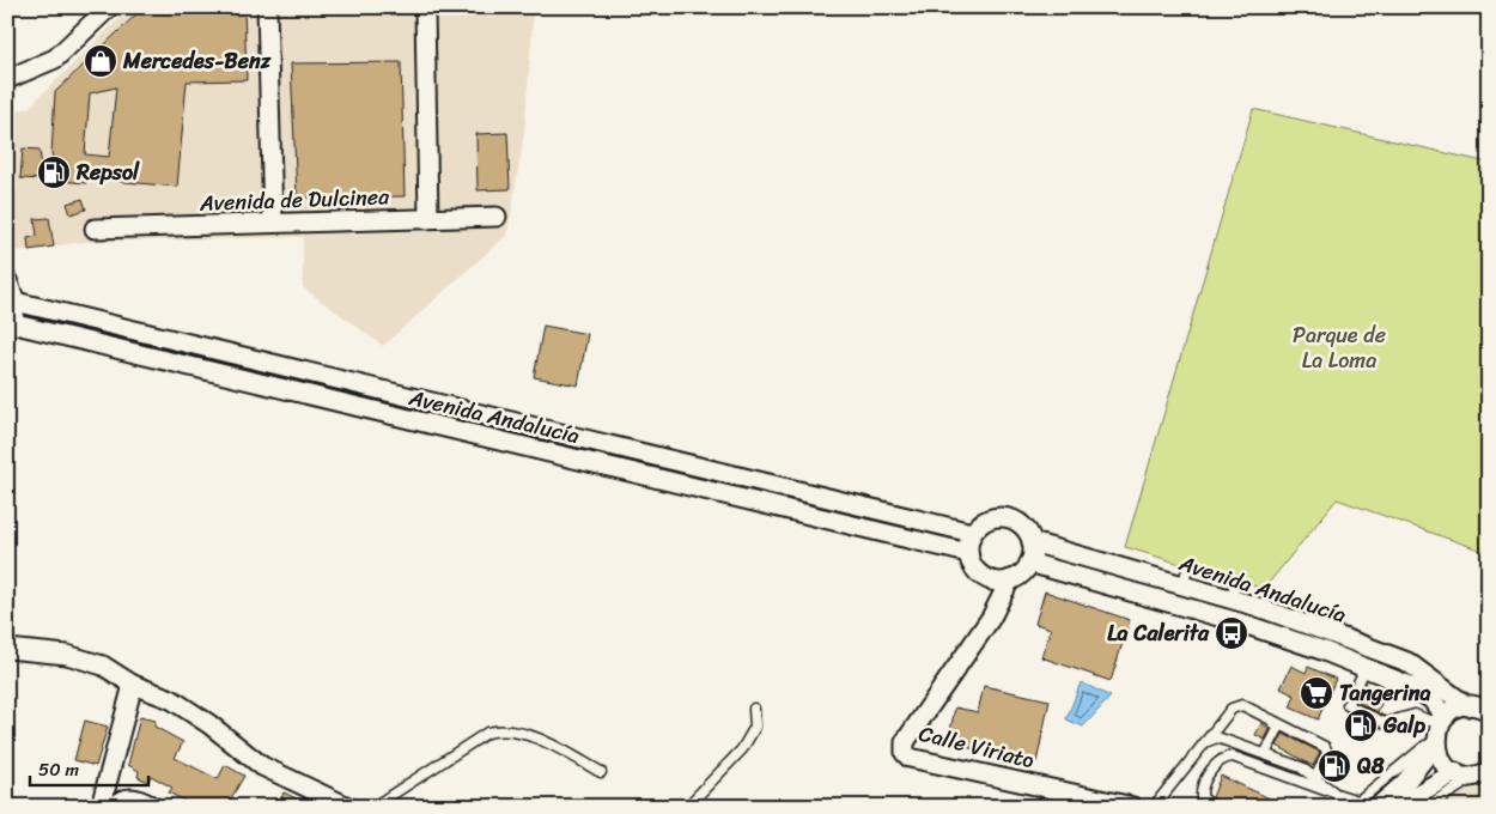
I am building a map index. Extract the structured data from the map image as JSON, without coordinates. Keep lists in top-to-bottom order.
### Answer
{
  "streets": {
    "street": ["Avenida de Dulcinea", "Avenida Andalucía", "Calle Viriato"]
  },
  "crossings": [
    ["Avenida Andalucía", "Calle Viriato"]
  ],
  "parks": ["Parque de La Loma"],
  "places": {
    "shop": ["Mercedes-Benz"],
    "fuel station": ["Repsol", "Galp", "Q8"],
    "bus stop": ["La Calerita"],
    "supermarket": ["Tangerina"]
  },
  "scale_bar": "50 m"
}
